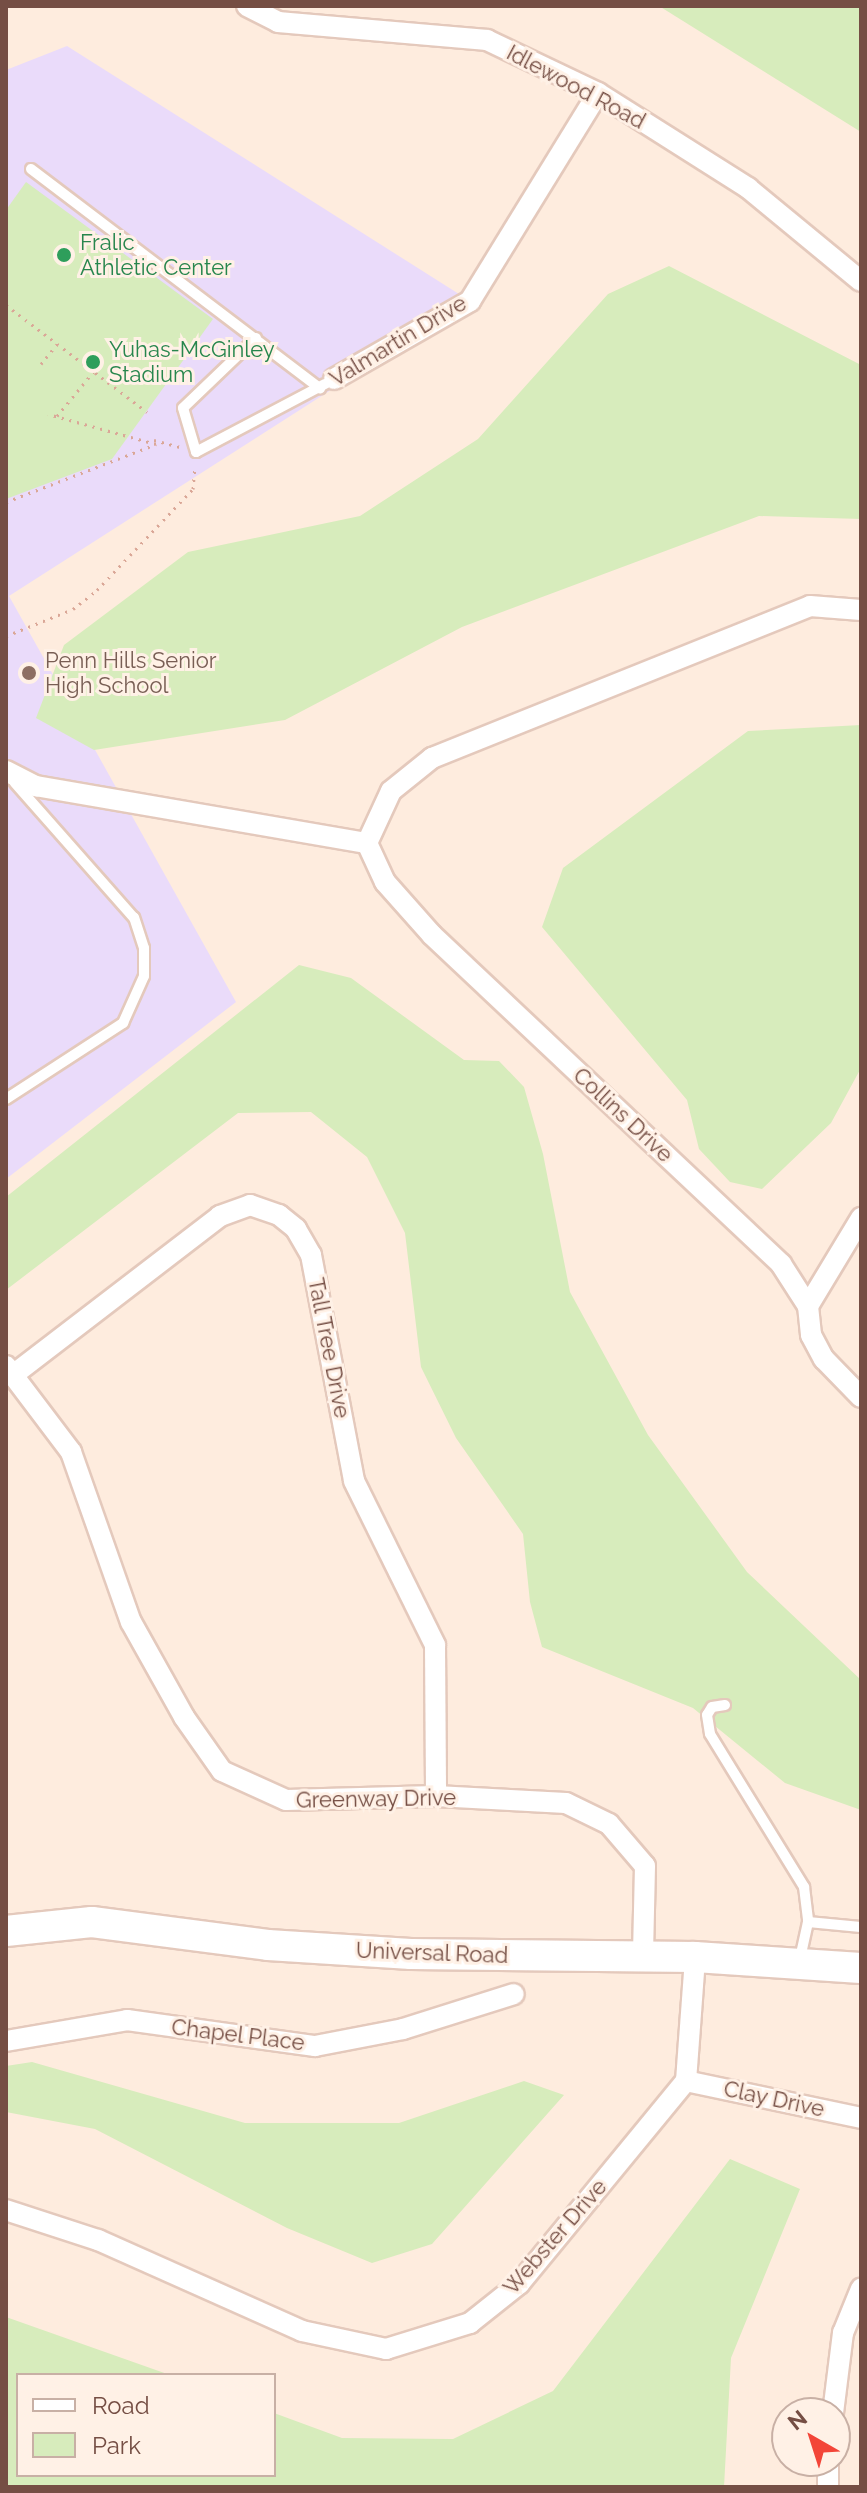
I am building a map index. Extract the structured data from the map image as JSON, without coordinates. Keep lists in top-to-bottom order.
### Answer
{
  "streets": {
    "street": [
      "Idlewood Road",
      "Valmartin Drive",
      "Collins Drive",
      "Tall Tree Drive",
      "Greenway Drive",
      "Universal Road",
      "Chapel Place",
      "Clay Drive",
      "Webster Drive"
    ]
  },
  "crossings": [
    ["Idlewood Road", "Valmartin Drive"],
    ["Tall Tree Drive", "Greenway Drive"],
    ["Greenway Drive", "Universal Road"],
    ["Clay Drive", "Webster Drive"]
  ],
  "places": ["Fralic Athletic Center", "Yuhas-McGinley Stadium", "Penn Hills Senior High School"],
  "legend": ["Road", "Park"],
  "north": "top left"
}
